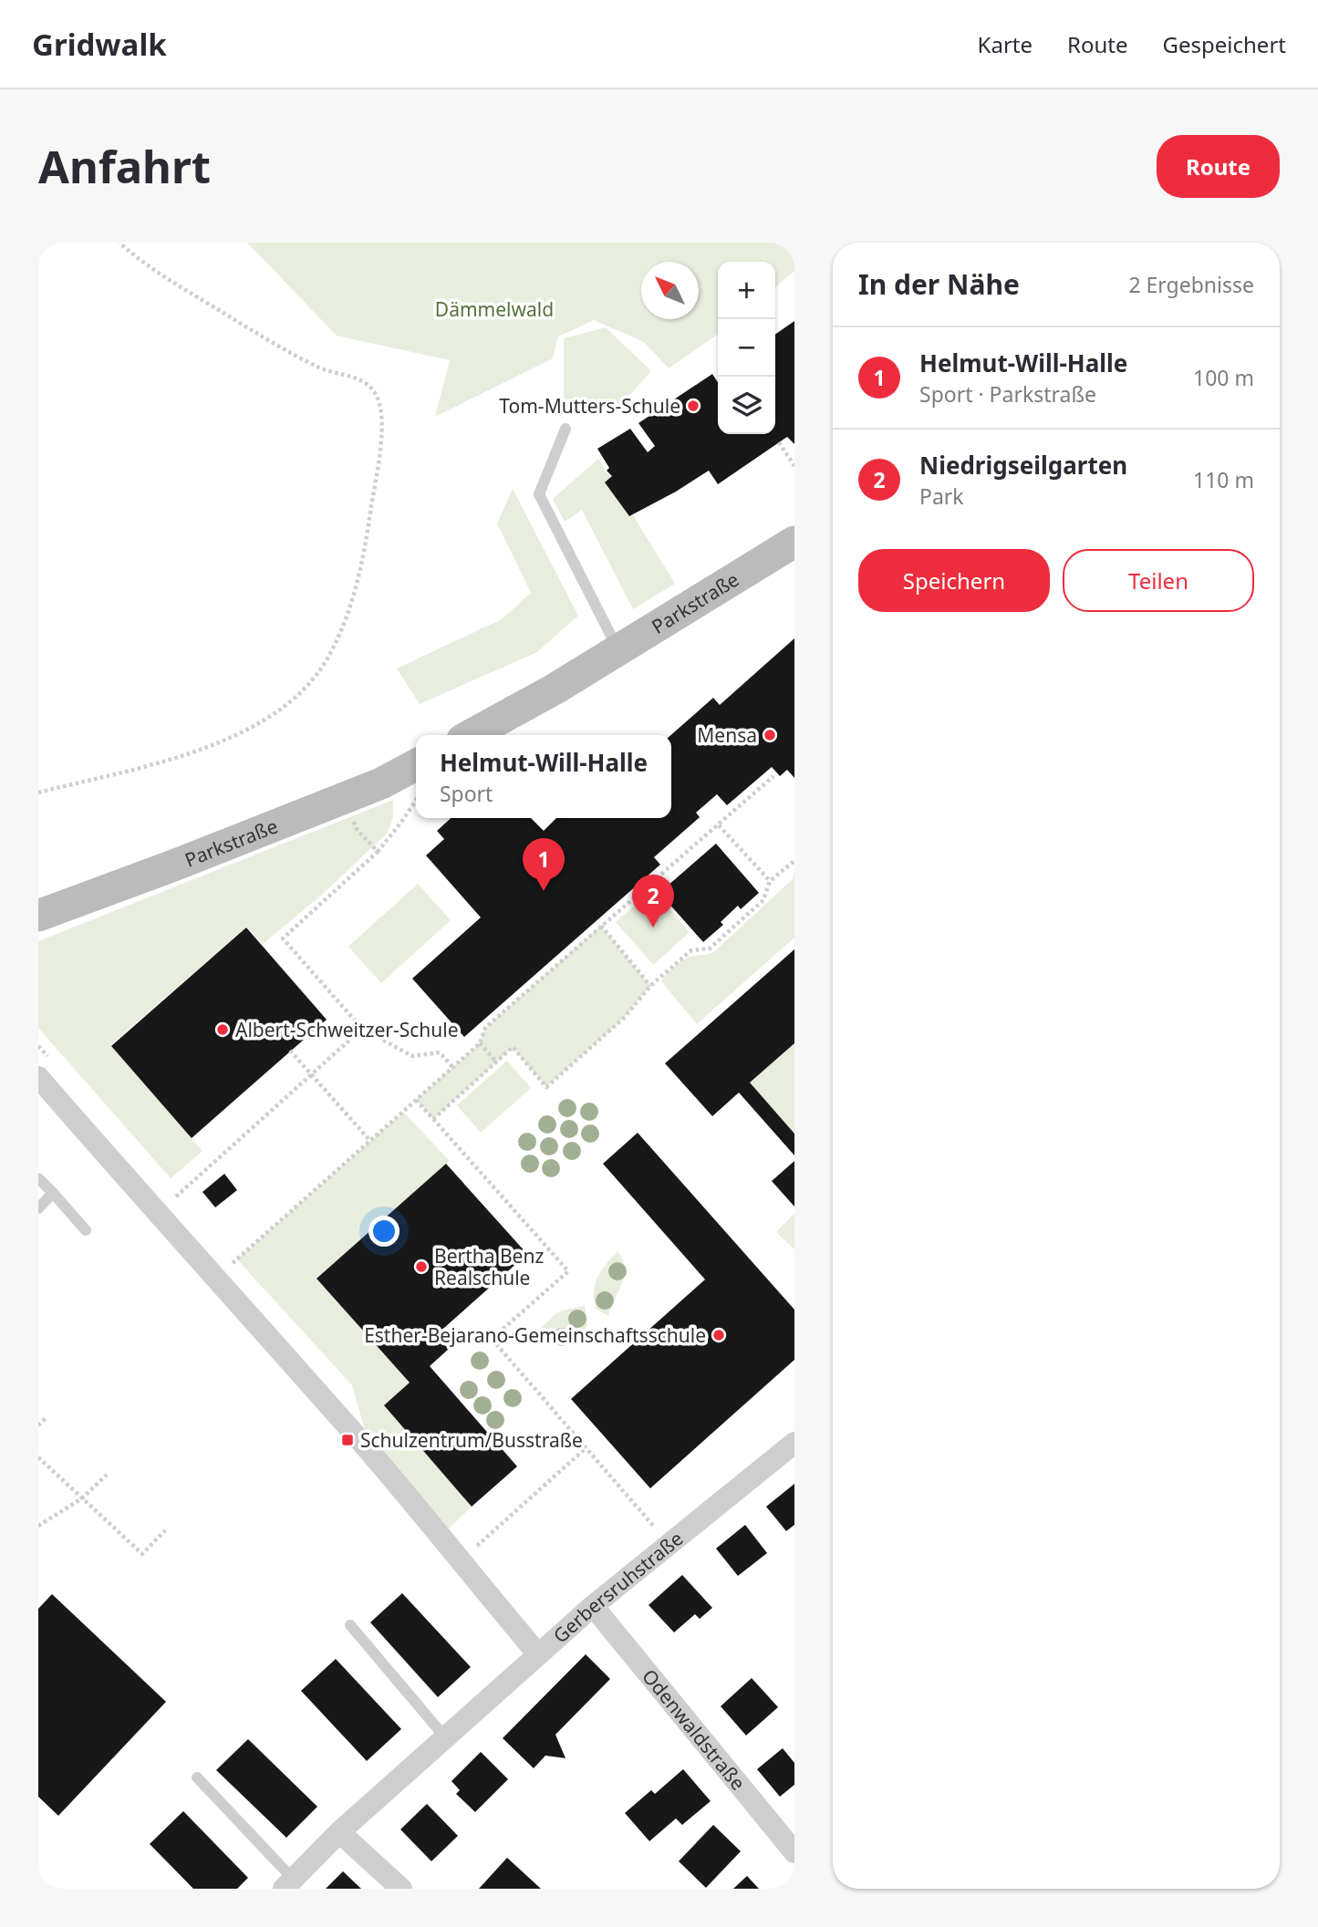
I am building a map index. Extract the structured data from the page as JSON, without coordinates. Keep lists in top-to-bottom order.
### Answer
{
  "streets": {
    "street": ["Parkstraße", "Gerbersruhstraße", "Odenwaldstraße"]
  },
  "crossings": [
    ["Gerbersruhstraße", "Odenwaldstraße"]
  ],
  "parks": ["Dämmelwald"],
  "places": {
    "other": [
      "Tom-Mutters-Schule",
      "Mensa",
      "Albert-Schweitzer-Schule",
      "Bertha Benz Realschule",
      "Esther-Bejarano-Gemeinschaftsschule"
    ],
    "transit": ["Schulzentrum/Busstraße"]
  },
  "north": "top left",
  "page": {
    "header": "Gridwalk",
    "nav": ["Karte", "Route", "Gespeichert"],
    "buttons": [
      "Route",
      ["Speichern", "Teilen"]
    ],
    "title": "Anfahrt",
    "heading": ["In der Nähe", "2 Ergebnisse"],
    "map_buttons": ["+", "−"],
    "list": [
      {
        "mark": "1",
        "name": "Helmut-Will-Halle",
        "note": "Sport · Parkstraße",
        "value": "100 m"
      },
      {
        "mark": "2",
        "name": "Niedrigseilgarten",
        "note": "Park",
        "value": "110 m"
      }
    ],
    "popup": ["Helmut-Will-Halle", "Sport"],
    "pins": ["1", "2"]
  }
}
